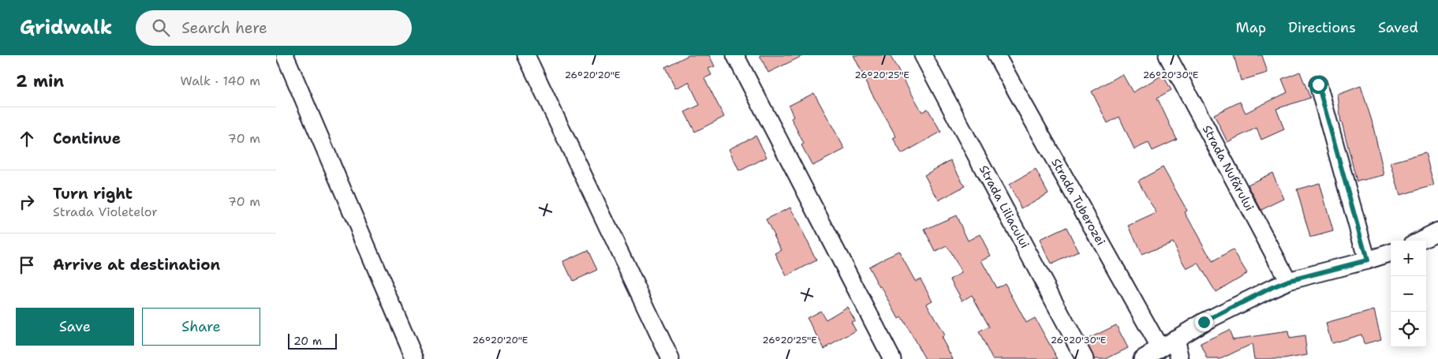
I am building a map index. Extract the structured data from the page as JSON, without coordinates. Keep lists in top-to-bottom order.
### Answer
{
  "streets": {
    "street": ["Strada Nufărului", "Strada Tuberozei", "Strada Liliacului"]
  },
  "scale_bar": "20 m",
  "page": {
    "header": "Gridwalk",
    "search": "Search here",
    "nav": ["Map", "Directions", "Saved"],
    "heading": ["2 min", "Walk · 140 m"],
    "list": [
      ["Continue", "70 m"],
      ["Turn right", "Strada Violetelor", "70 m"],
      "Arrive at destination"
    ],
    "map_buttons": ["+", "−"],
    "buttons": ["Save", "Share"],
    "scale": "20 m"
  },
  "coordinates": ["26°20'20\"E", "26°20'25\"E", "26°20'30\"E"]
}
